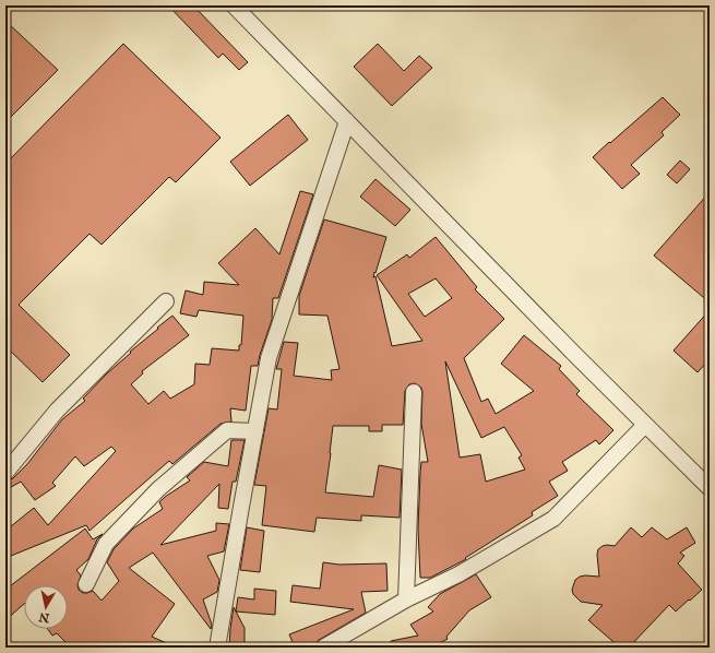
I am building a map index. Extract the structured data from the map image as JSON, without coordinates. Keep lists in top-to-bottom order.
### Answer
{
  "north": "bottom"
}
